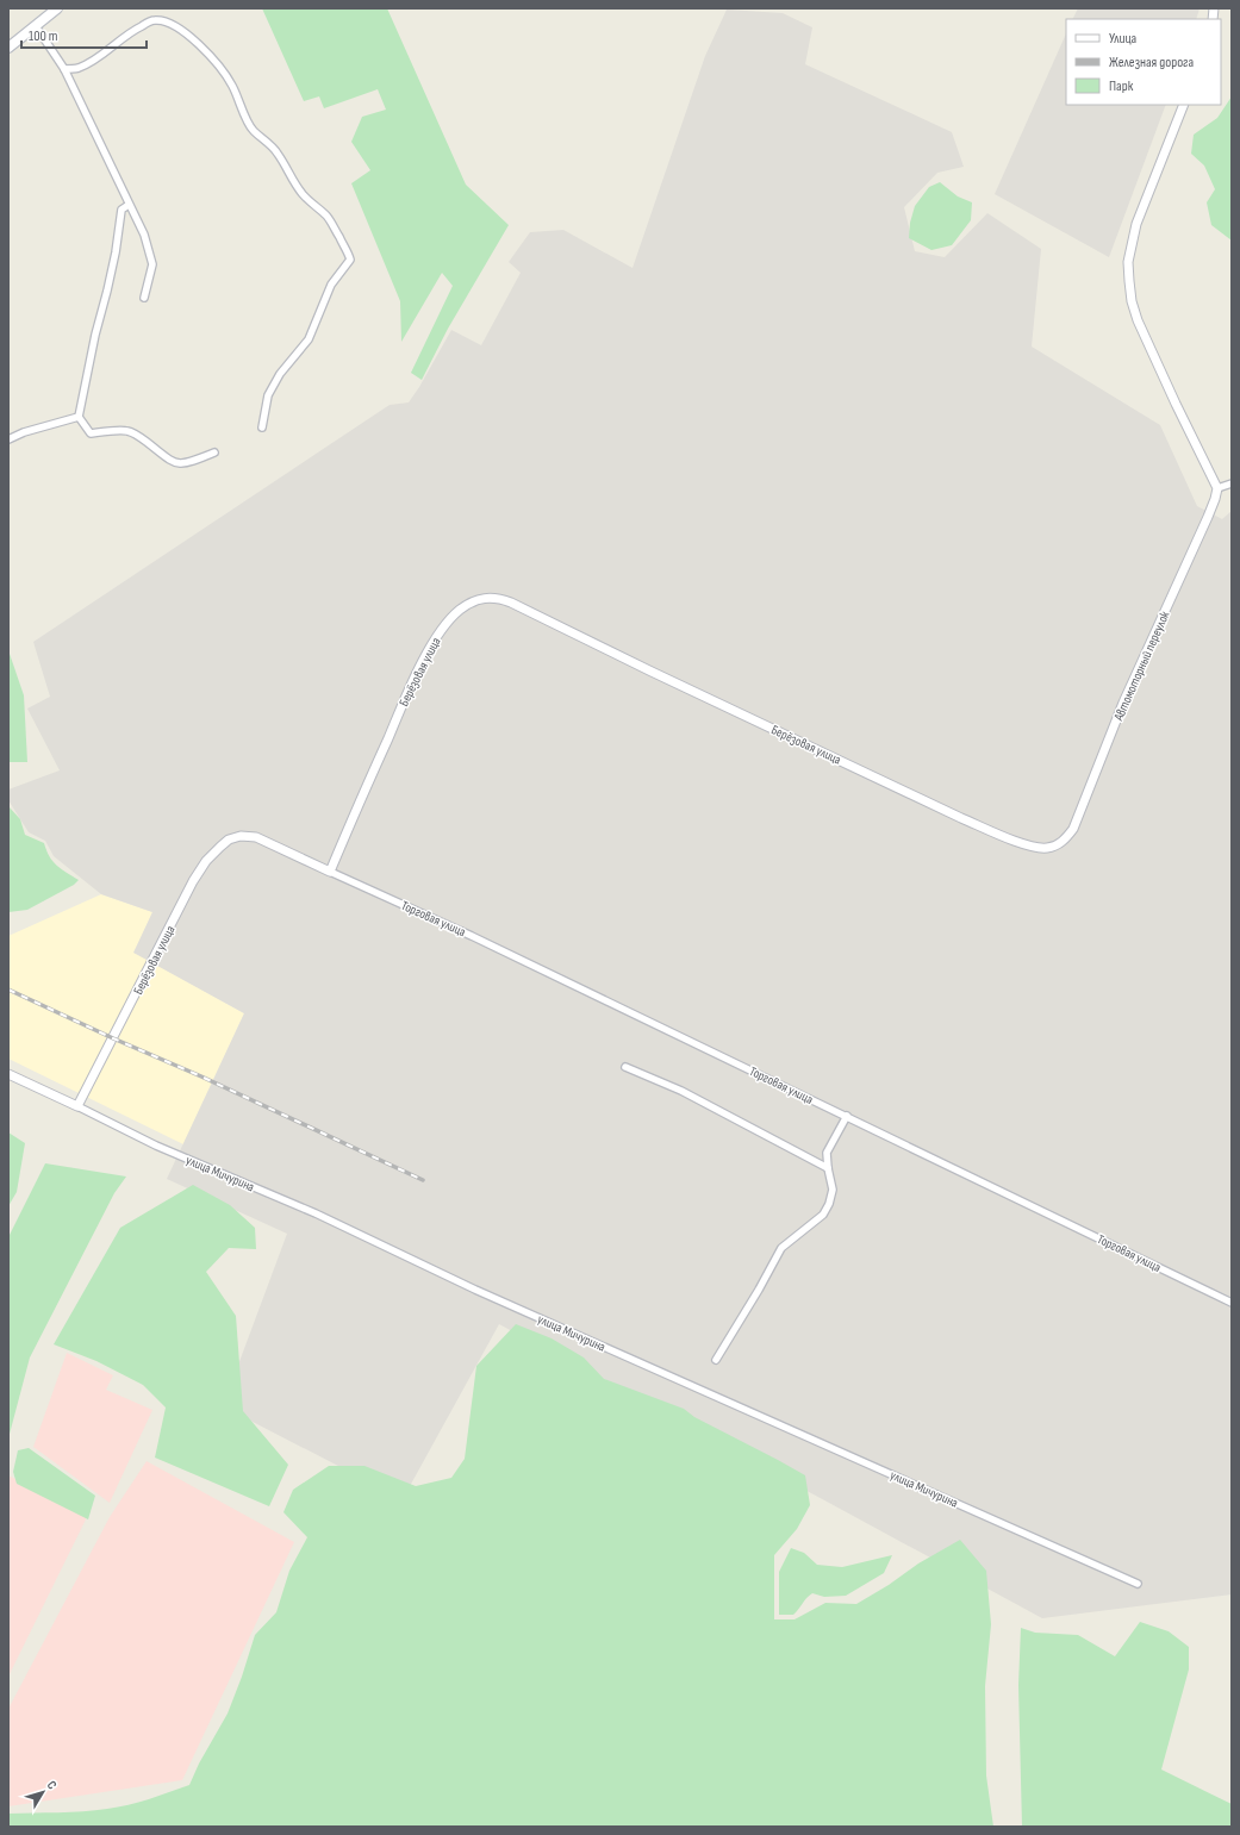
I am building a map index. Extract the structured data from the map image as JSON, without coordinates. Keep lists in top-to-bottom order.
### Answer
{
  "streets": {
    "street": [
      "Автомоторный переулок",
      "Берёзовая улица",
      "Торговая улица",
      "улица Мичурина"
    ]
  },
  "crossings": [
    ["Автомоторный переулок", "Берёзовая улица"],
    ["Берёзовая улица", "Торговая улица"],
    ["Берёзовая улица", "улица Мичурина"]
  ],
  "legend": ["Улица", "Железная дорога", "Парк"],
  "scale_bar": "100 m",
  "north": "top right"
}
